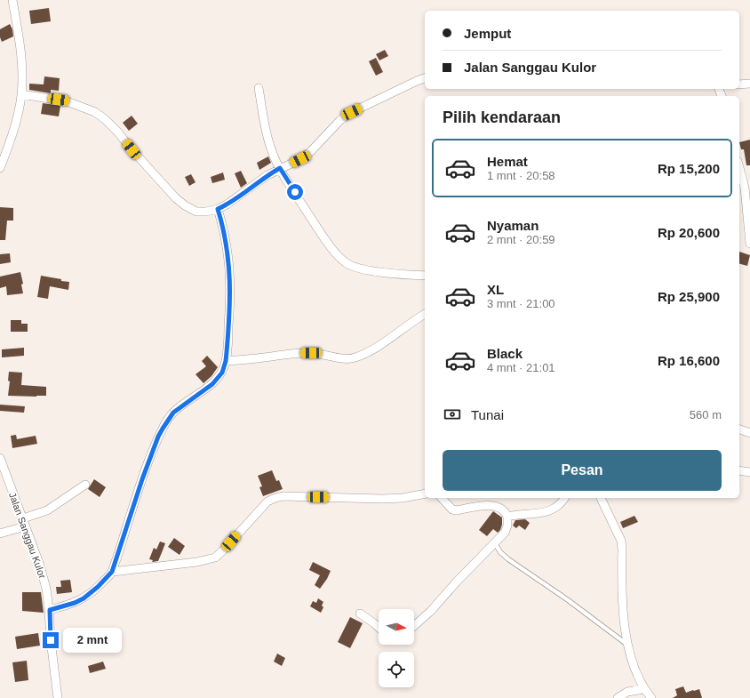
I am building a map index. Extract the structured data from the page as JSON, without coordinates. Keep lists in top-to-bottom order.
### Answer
{
  "streets": {
    "street": ["Jalan Sanggau Kulor"]
  },
  "north": "right",
  "page": {
    "banner": ["Jemput", "Jalan Sanggau Kulor"],
    "heading": "Pilih kendaraan",
    "list": [
      {
        "name": "Hemat",
        "note": "1 mnt · 20:58",
        "value": "Rp 15,200"
      },
      {
        "name": "Nyaman",
        "note": "2 mnt · 20:59",
        "value": "Rp 20,600"
      },
      {
        "name": "XL",
        "note": "3 mnt · 21:00",
        "value": "Rp 25,900"
      },
      {
        "name": "Black",
        "note": "4 mnt · 21:01",
        "value": "Rp 16,600"
      }
    ],
    "pay": ["Tunai", "560 m"],
    "buttons": "Pesan",
    "bubble": "2 mnt"
  }
}
